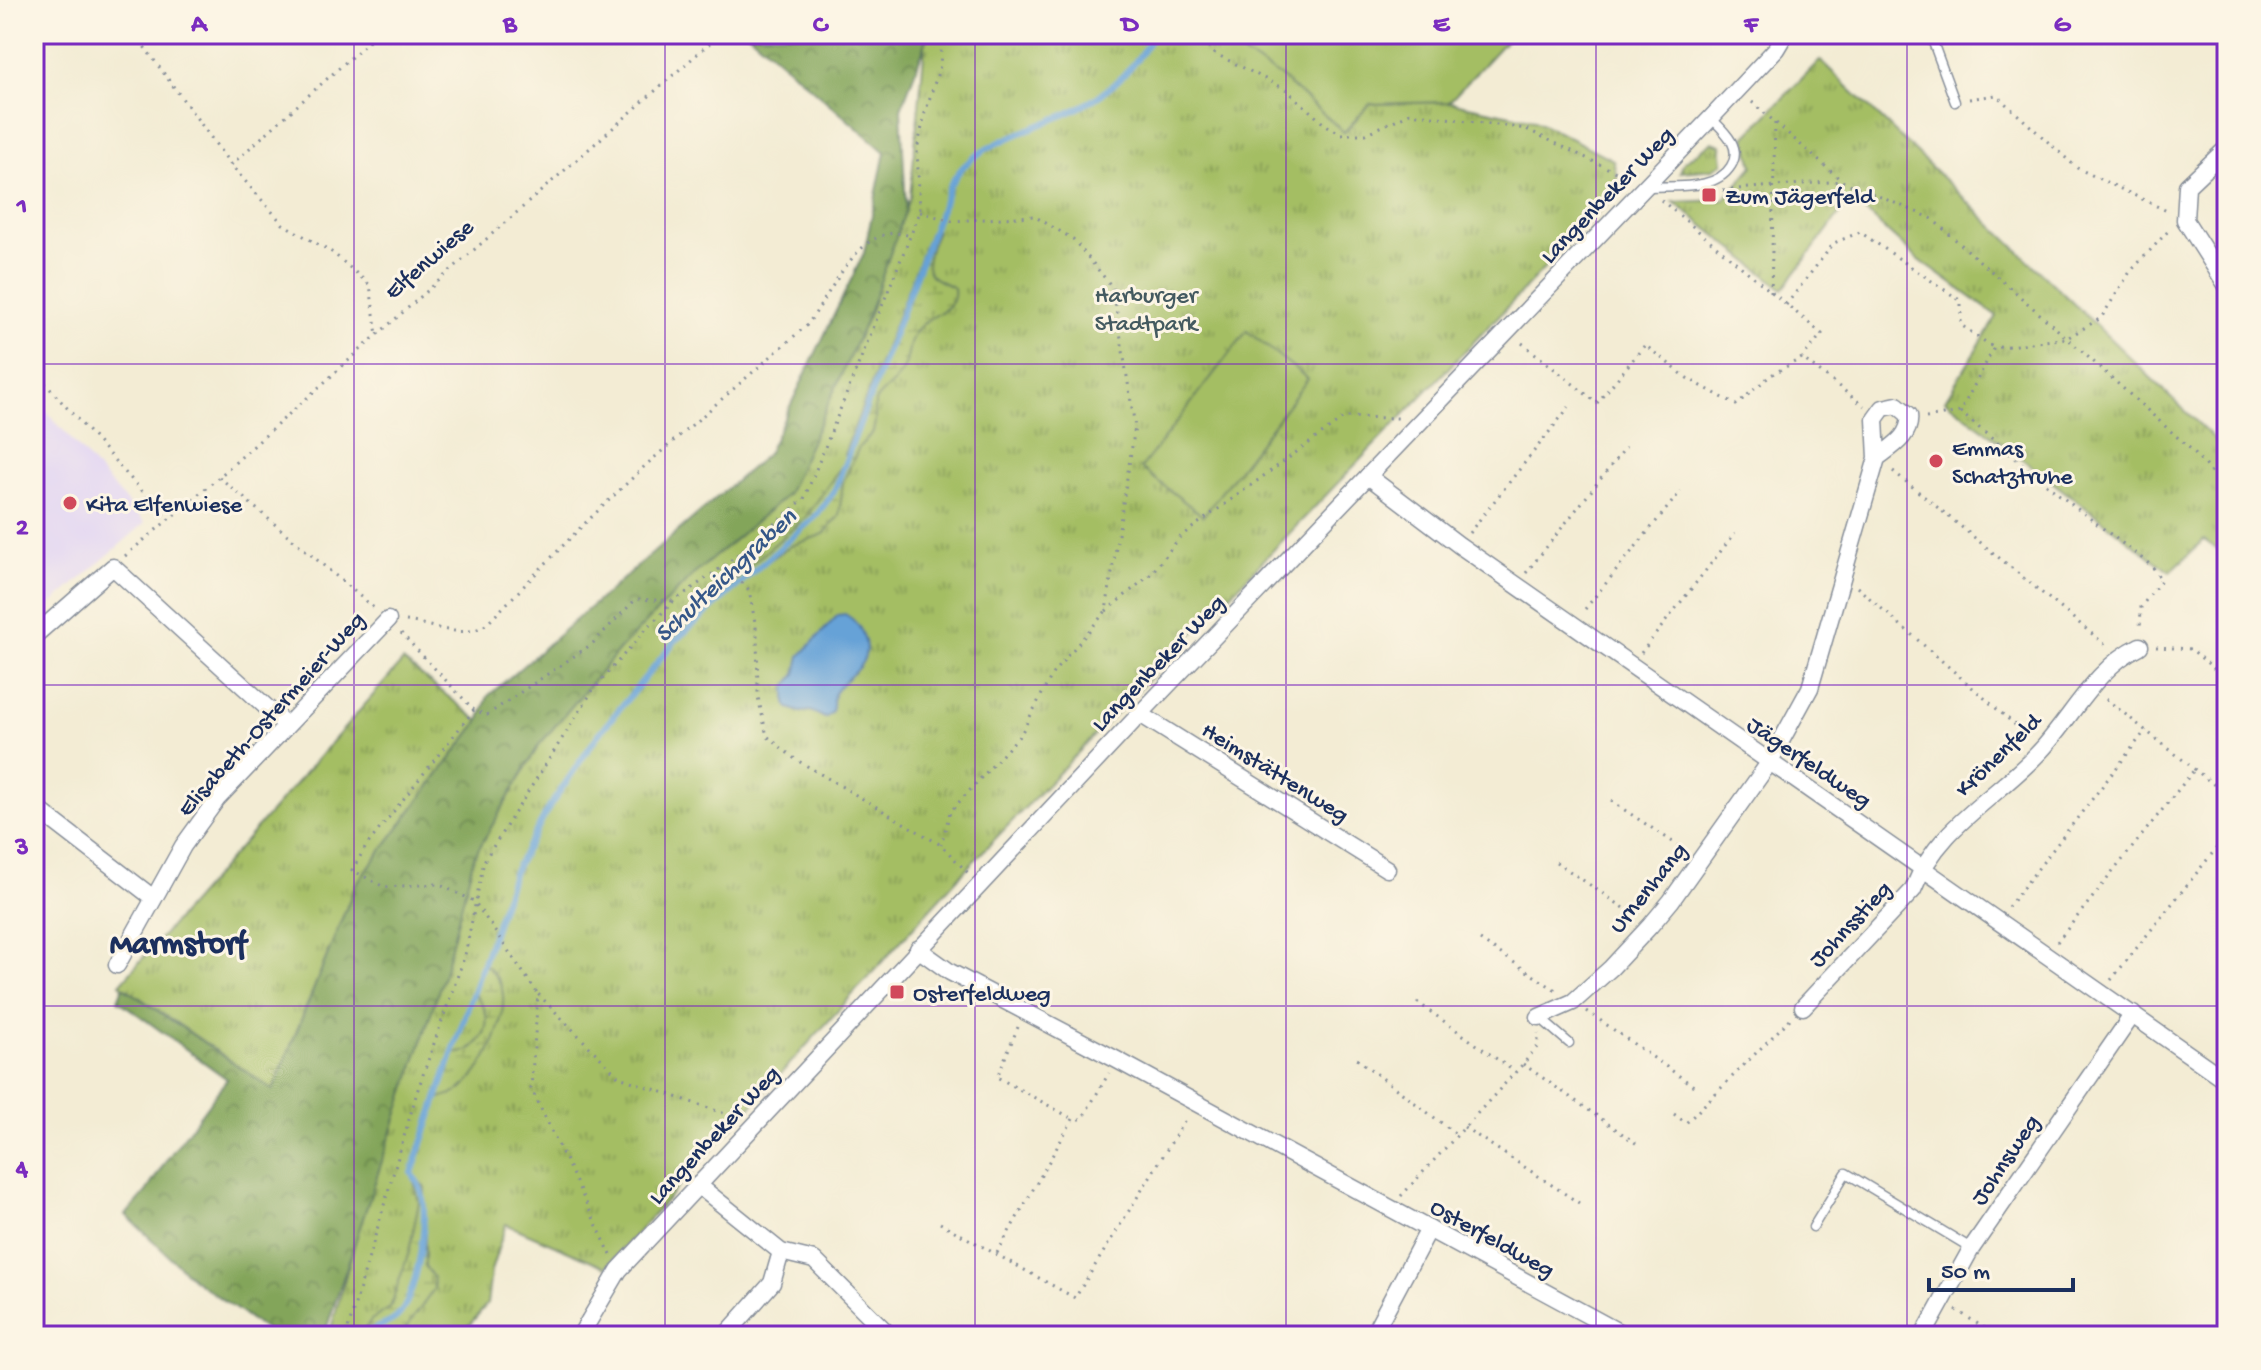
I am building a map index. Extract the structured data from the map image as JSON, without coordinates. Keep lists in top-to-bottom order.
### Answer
{
  "streets": {
    "street": [
      "Langenbeker Weg",
      "Elisabeth-Ostermeier-Weg",
      "Krönenfeld",
      "Jägerfeldweg",
      "Heimstättenweg",
      "Urnenhang",
      "Johnsstieg",
      "Johnsweg",
      "Osterfeldweg"
    ],
    "path": ["Elfenwiese"]
  },
  "crossings": [
    ["Langenbeker Weg", "Jägerfeldweg"],
    ["Langenbeker Weg", "Heimstättenweg"],
    ["Langenbeker Weg", "Osterfeldweg"],
    ["Krönenfeld", "Jägerfeldweg"],
    ["Krönenfeld", "Johnsstieg"],
    ["Jägerfeldweg", "Urnenhang"],
    ["Jägerfeldweg", "Johnsstieg"],
    ["Jägerfeldweg", "Johnsweg"]
  ],
  "districts": ["Marmstorf"],
  "water": ["Schulteichgraben"],
  "parks": ["Harburger Stadtpark"],
  "places": {
    "transit": ["Zum Jägerfeld", "Osterfeldweg"],
    "other": ["Emmas Schatztruhe", "Kita Elfenwiese"]
  },
  "scale_bar": "50 m",
  "grid": {
    "columns": [
      "A",
      "B",
      "C",
      "D",
      "E",
      "F",
      "G"
    ],
    "rows": [
      "1",
      "2",
      "3",
      "4"
    ]
  }
}
